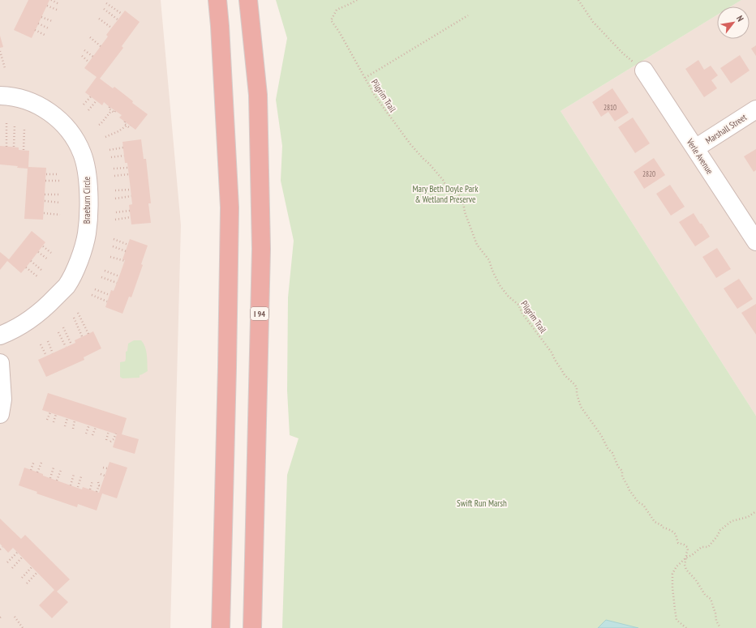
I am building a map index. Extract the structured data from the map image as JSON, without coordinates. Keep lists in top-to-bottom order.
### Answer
{
  "streets": {
    "highway": ["I 94"],
    "street": ["Marshall Street", "Verle Avenue", "Braeburn Circle"],
    "path": ["Pilgrim Trail"]
  },
  "crossings": [
    ["Marshall Street", "Verle Avenue"]
  ],
  "parks": ["Mary Beth Doyle Park & Wetland Preserve", "Swift Run Marsh"],
  "house_numbers": ["2810", "2820"],
  "north": "top right"
}
